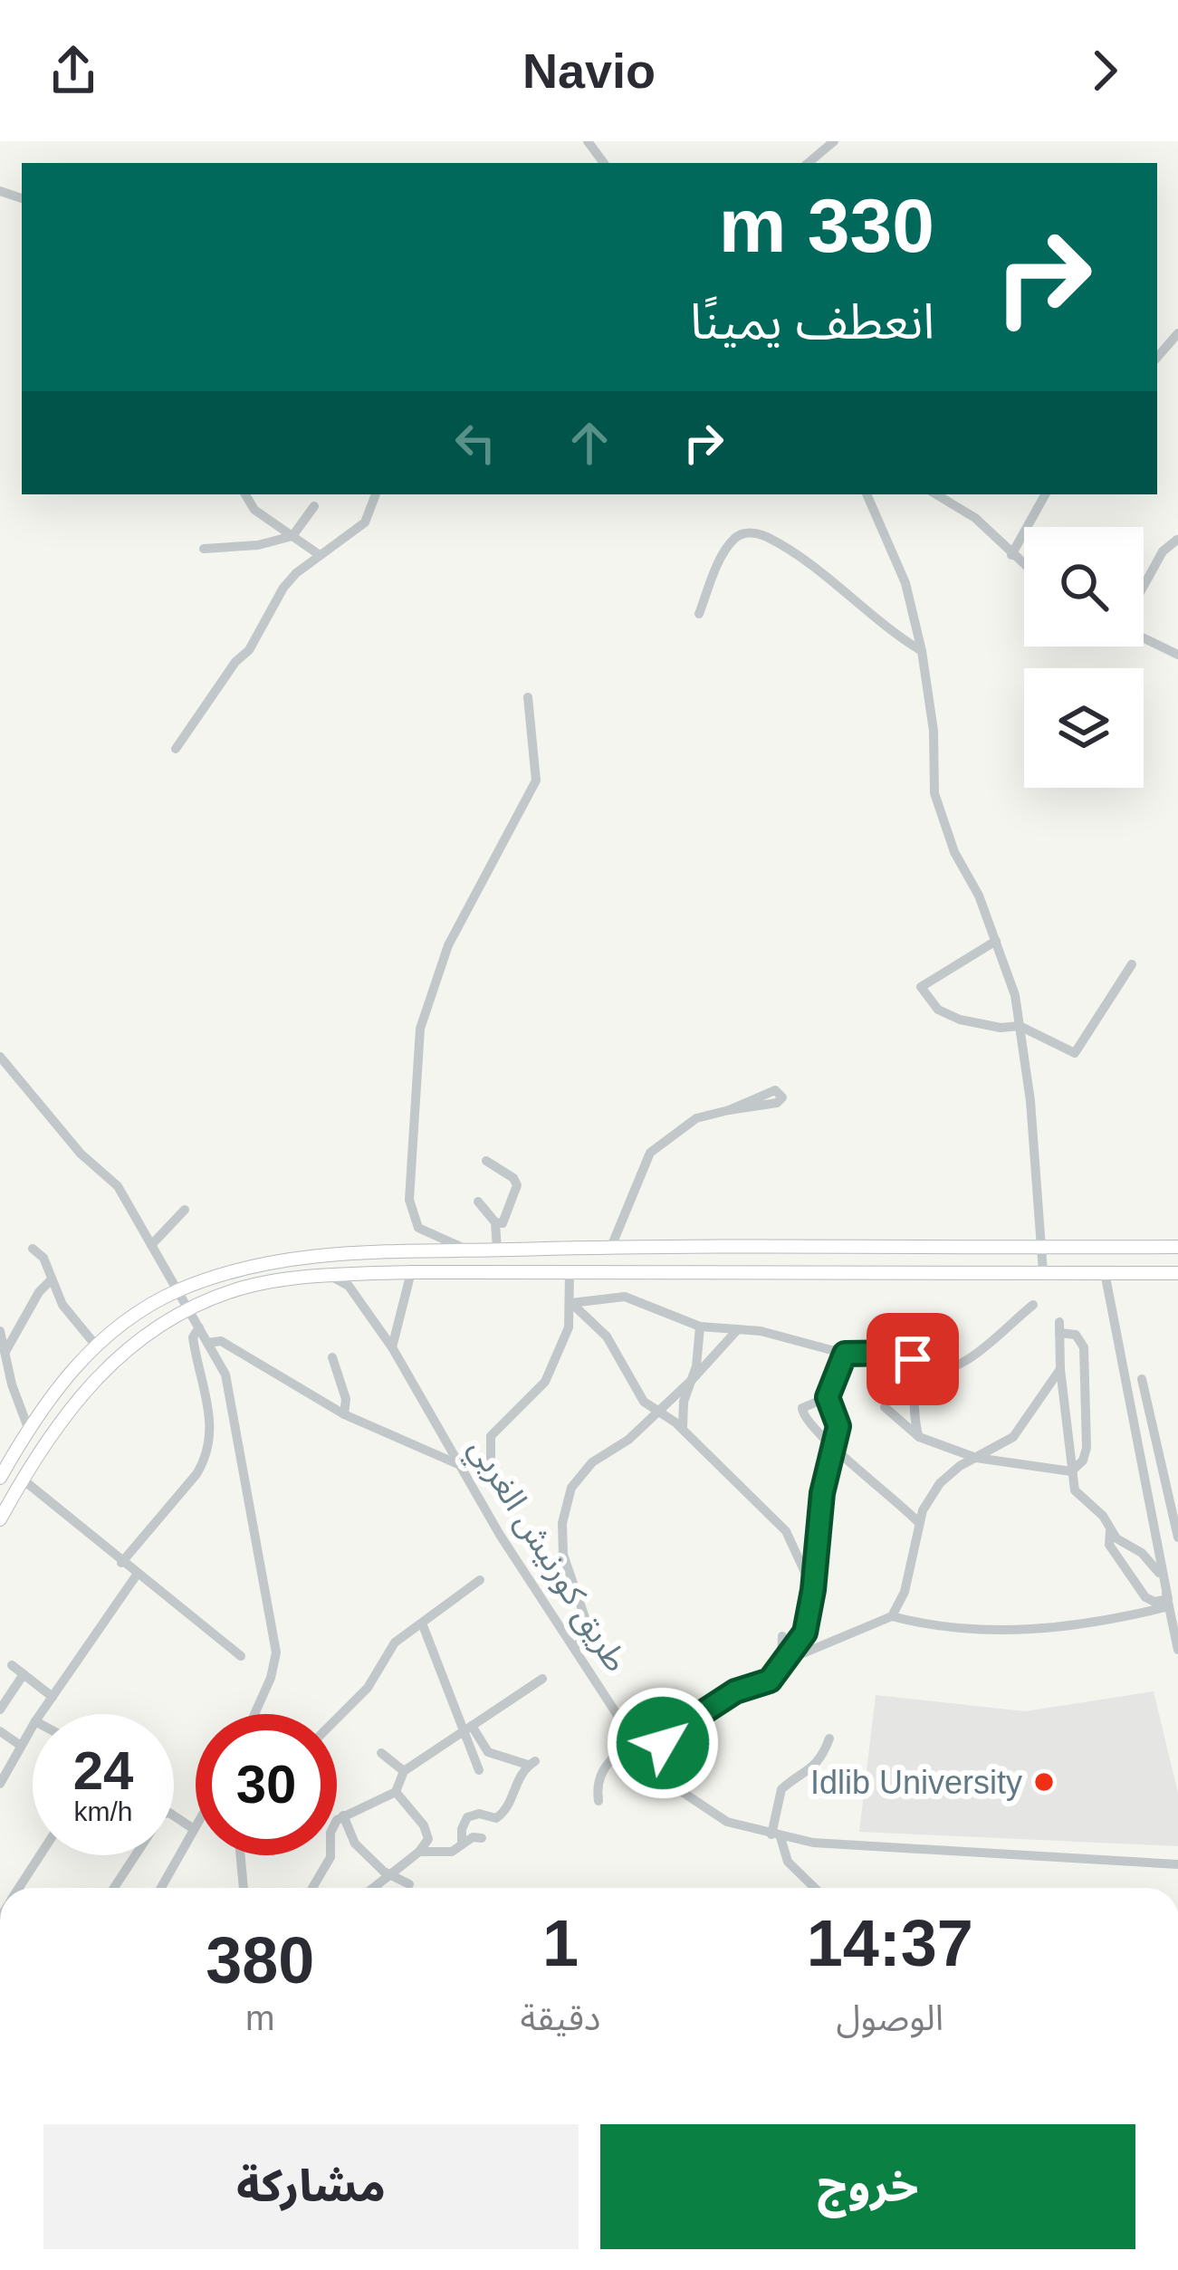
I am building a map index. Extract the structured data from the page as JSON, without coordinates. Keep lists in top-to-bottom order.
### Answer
{
  "streets": {
    "street": ["طريق كورنيش الغربي"]
  },
  "places": ["Idlib University"],
  "page": {
    "header": "Navio",
    "turn": ["330 m", "انعطف يمينًا"],
    "speed": "24 km/h",
    "limit": "30",
    "eta": [
      "14:37",
      "الوصول",
      "1",
      "دقيقة",
      "380",
      "m"
    ],
    "buttons": ["خروج", "مشاركة"]
  }
}
